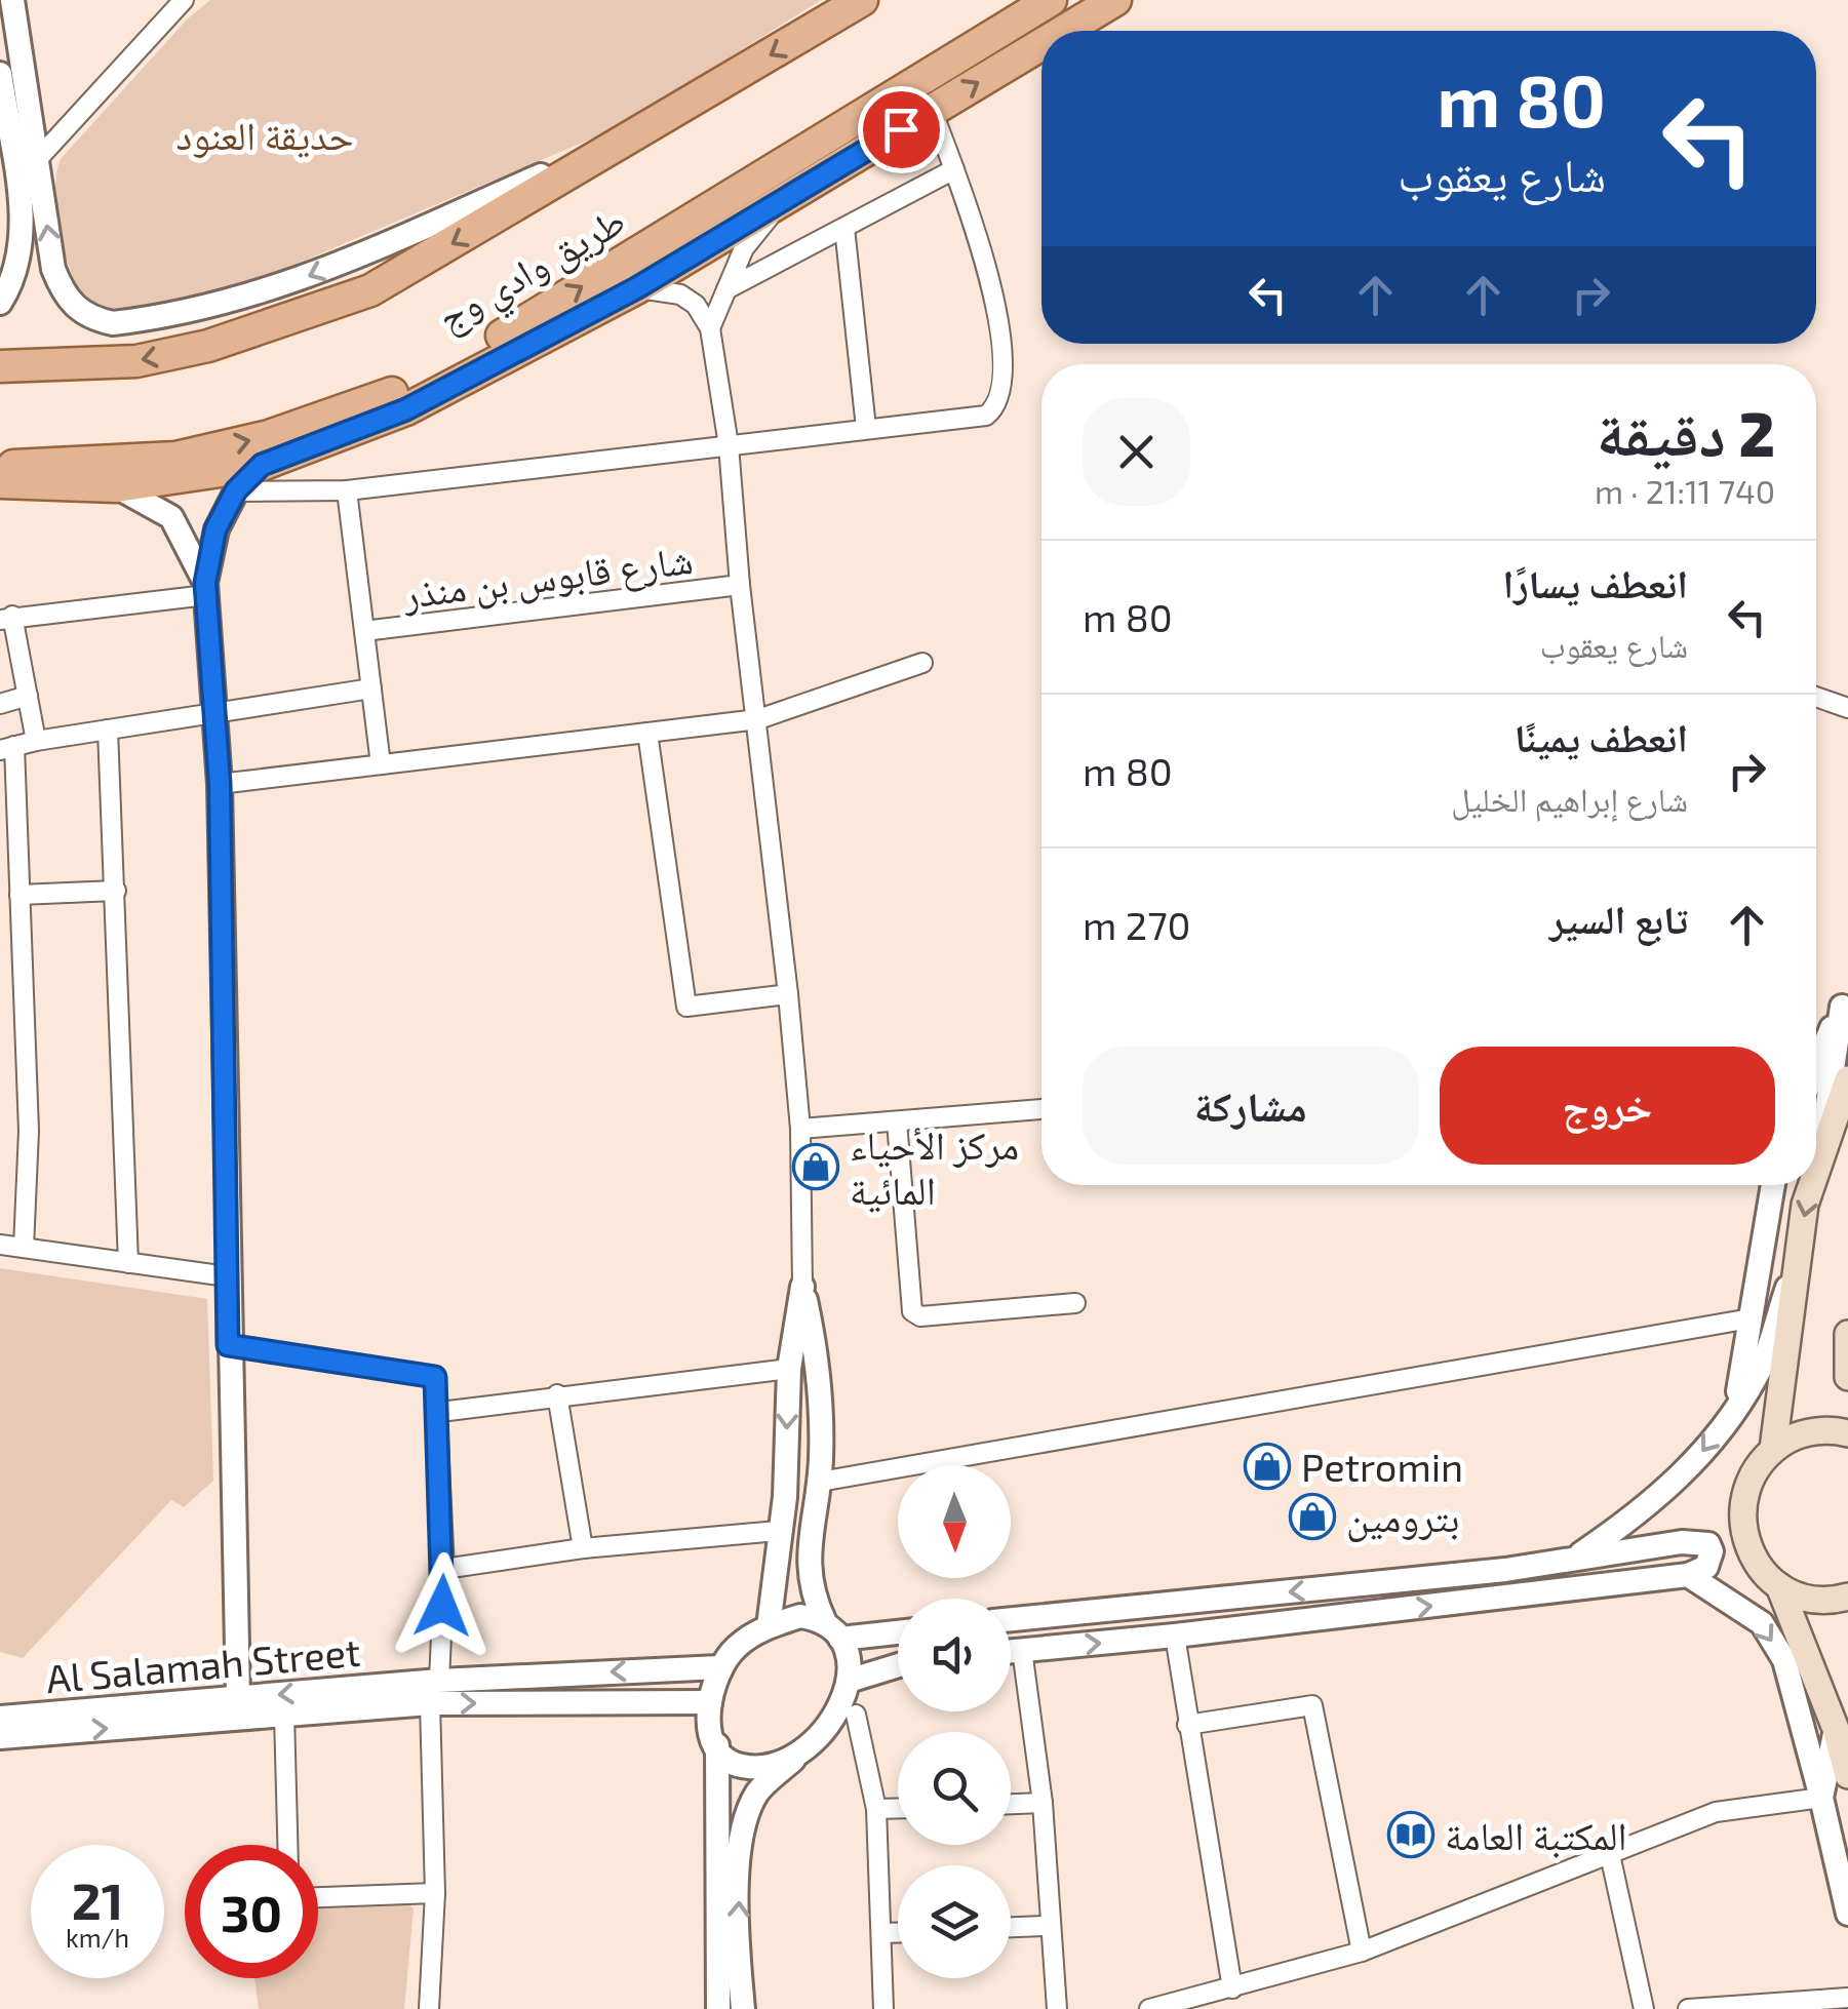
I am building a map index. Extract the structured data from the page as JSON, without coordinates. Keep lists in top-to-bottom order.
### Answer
{
  "streets": {
    "main road": ["طريق وادي وج"],
    "street": ["شارع قابوس بن منذر", "Al Salamah Street"]
  },
  "parks": ["حديقة العنود"],
  "places": {
    "shop": ["مركز الأحياء المائية", "Petromin", "بترومين"],
    "library": ["المكتبة العامة"]
  },
  "north": "bottom",
  "page": {
    "turn": ["80 m", "شارع يعقوب"],
    "heading": ["2 دقيقة", "740 m · 21:11"],
    "list": [
      {
        "name": "انعطف يسارًا",
        "note": "شارع يعقوب",
        "value": "80 m"
      },
      {
        "name": "انعطف يمينًا",
        "note": "شارع إبراهيم الخليل",
        "value": "80 m"
      },
      {
        "name": "تابع السير",
        "value": "270 m"
      }
    ],
    "buttons": ["خروج", "مشاركة"],
    "speed": "21 km/h",
    "limit": "30"
  }
}
